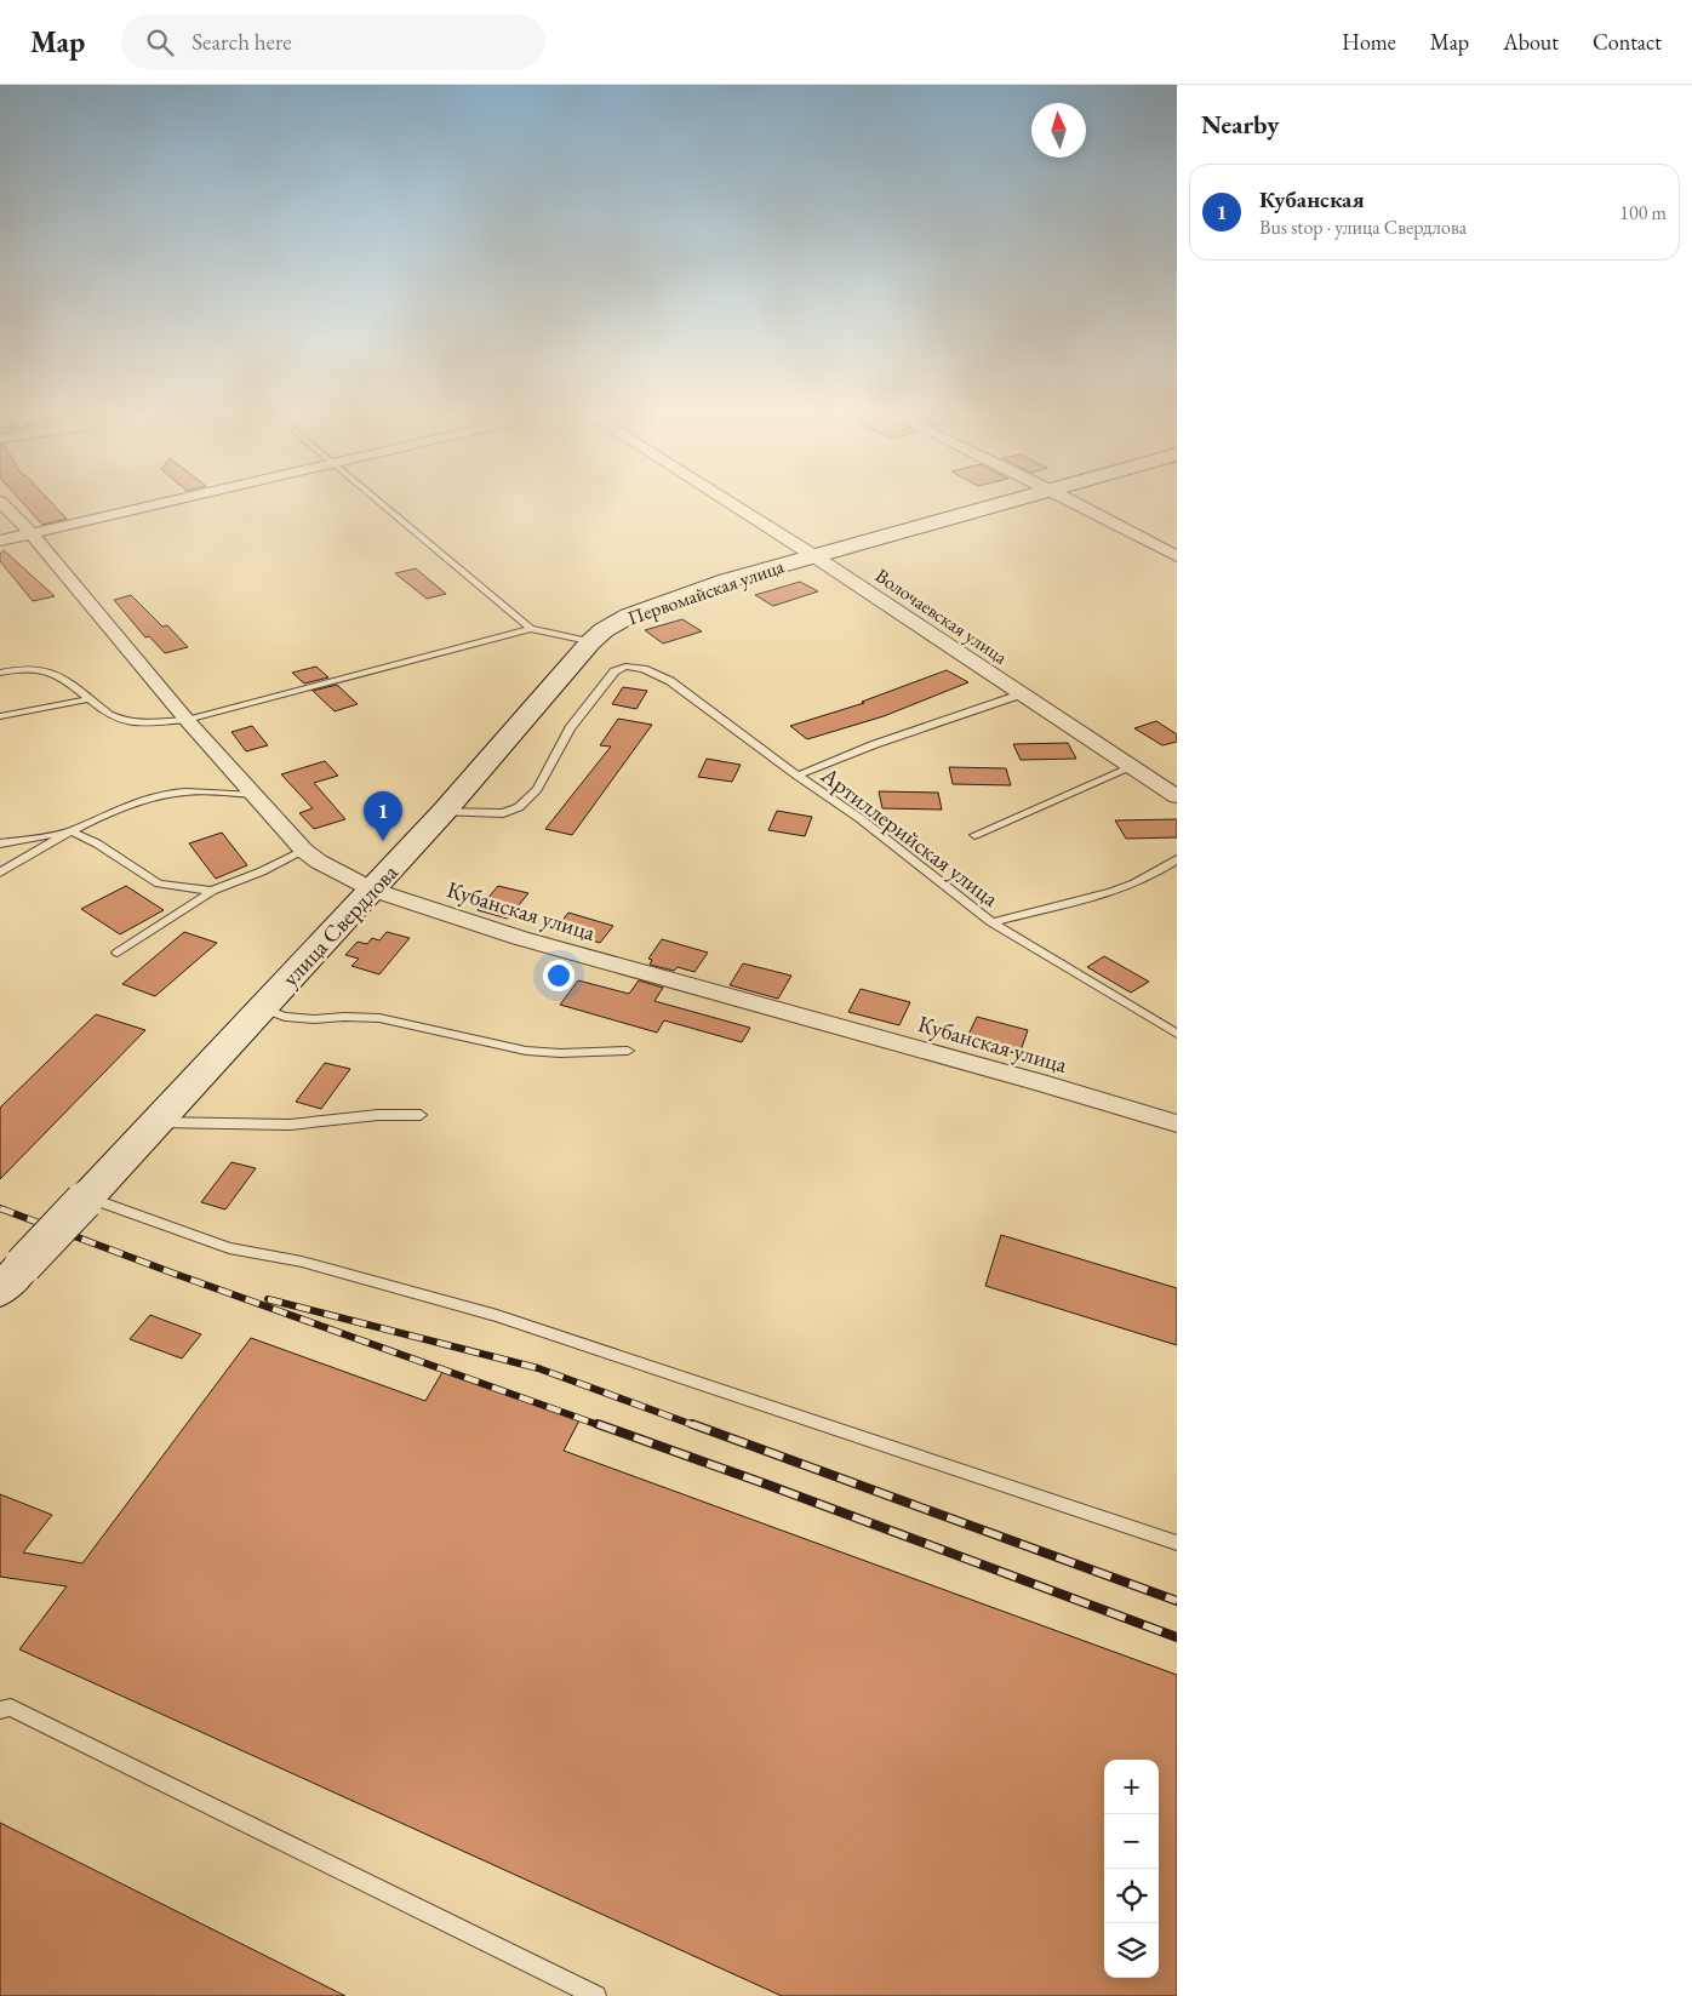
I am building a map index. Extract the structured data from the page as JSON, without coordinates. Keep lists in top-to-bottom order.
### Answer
{
  "streets": {
    "main road": ["Первомайская улица", "улица Свердлова"],
    "street": ["Волочаевская улица", "Кубанская улица"],
    "lane": ["Артиллерийская улица"]
  },
  "crossings": [
    ["Первомайская улица", "Волочаевская улица"],
    ["Первомайская улица", "улица Свердлова"],
    ["Волочаевская улица", "Артиллерийская улица"],
    ["Артиллерийская улица", "улица Свердлова"],
    ["Кубанская улица", "улица Свердлова"]
  ],
  "north": "top",
  "page": {
    "header": "Map",
    "search": "Search here",
    "nav": [
      "Home",
      "Map",
      "About",
      "Contact"
    ],
    "heading": "Nearby",
    "list": [
      {
        "mark": "1",
        "name": "Кубанская",
        "note": "Bus stop · улица Свердлова",
        "value": "100 m"
      }
    ],
    "pins": "1",
    "map_buttons": ["+", "−"]
  }
}
